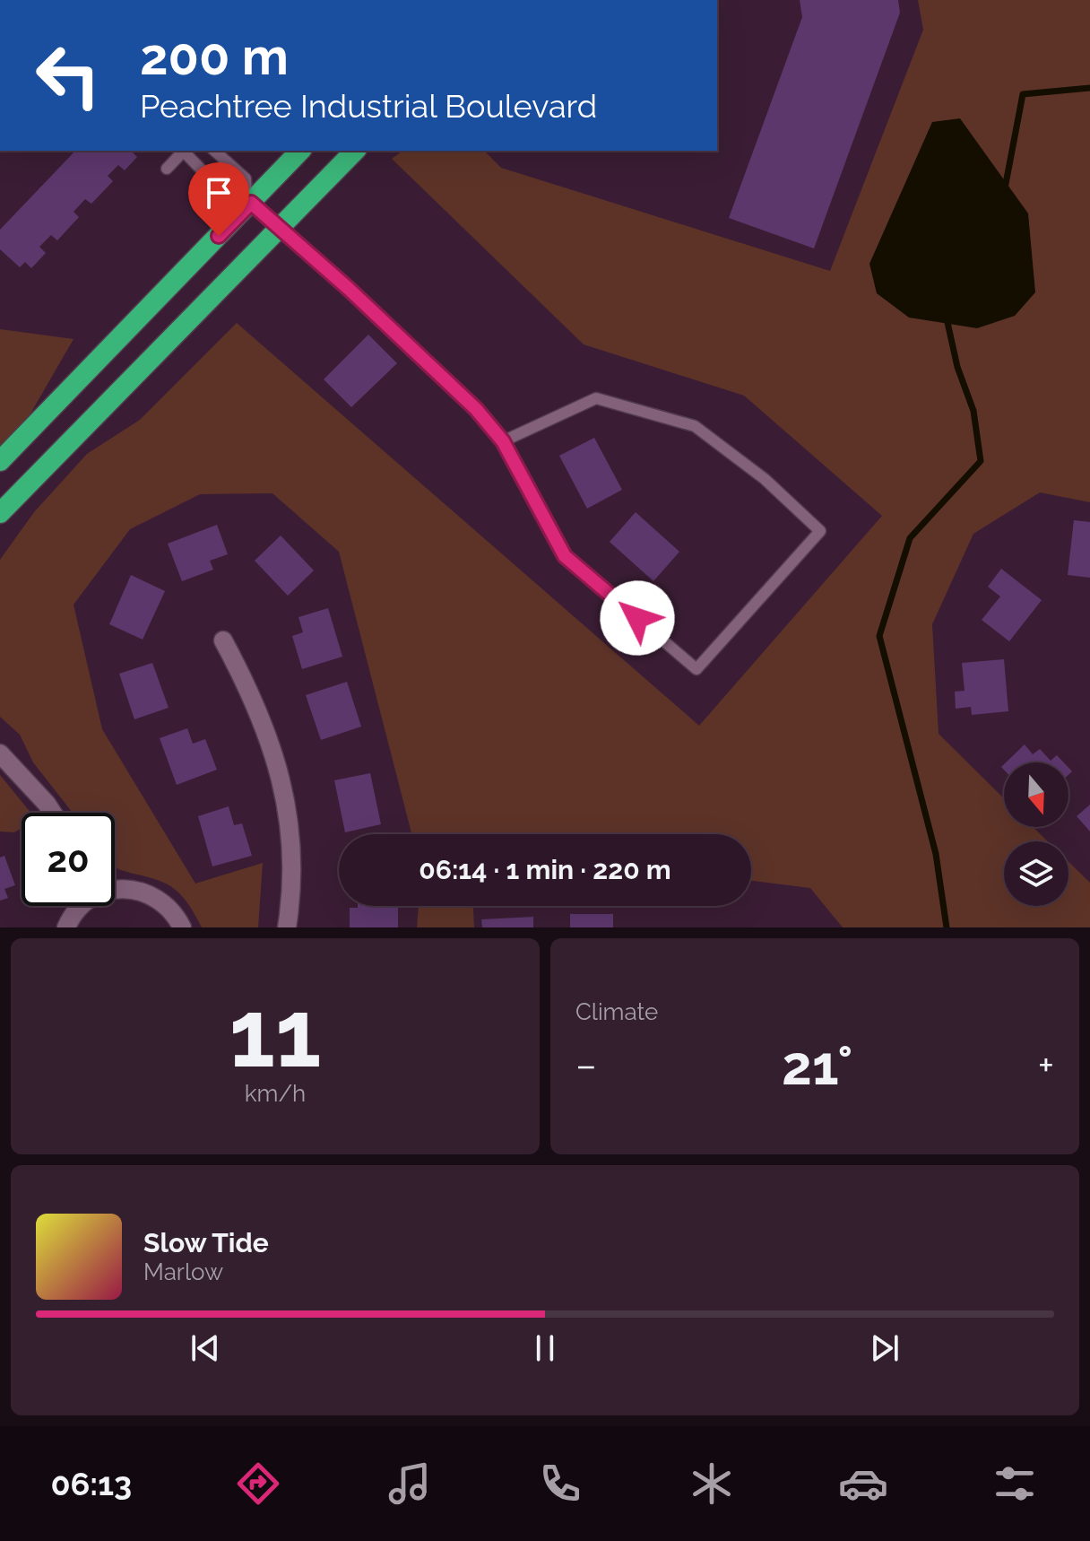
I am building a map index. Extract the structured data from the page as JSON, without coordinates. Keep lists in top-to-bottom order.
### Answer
{
  "north": "bottom",
  "page": {
    "turn": ["200 m", "Peachtree Industrial Boulevard"],
    "limit": "20",
    "trip": "06:14 · 1 min · 220 m",
    "tile": [
      ["11", "km/h"],
      "Climate"
    ],
    "heat": ["−", "21°", "+"],
    "song": ["Slow Tide", "Marlow"],
    "tabs": "06:13"
  }
}
